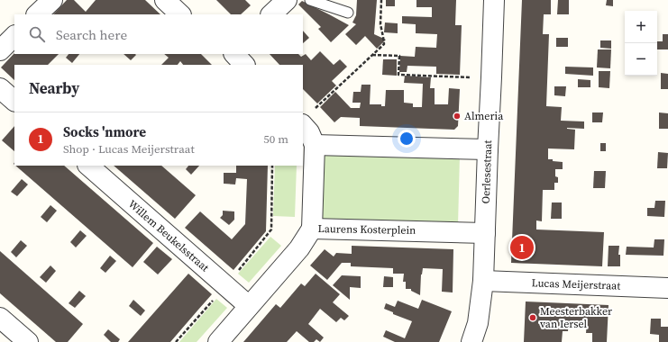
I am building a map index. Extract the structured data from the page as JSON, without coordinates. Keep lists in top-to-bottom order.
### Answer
{
  "streets": {
    "street": [
      "Oerlesestraat",
      "Laurens Kosterplein",
      "Willem Beukelsstraat",
      "Lucas Meijerstraat"
    ]
  },
  "crossings": [
    ["Oerlesestraat", "Laurens Kosterplein"],
    ["Oerlesestraat", "Lucas Meijerstraat"]
  ],
  "places": ["Almeria", "Meesterbakker van Iersel"],
  "page": {
    "map_buttons": ["+", "−"],
    "search": "Search here",
    "heading": "Nearby",
    "list": [
      {
        "mark": "1",
        "name": "Socks 'nmore",
        "note": "Shop · Lucas Meijerstraat",
        "value": "50 m"
      }
    ],
    "pins": "1"
  }
}
